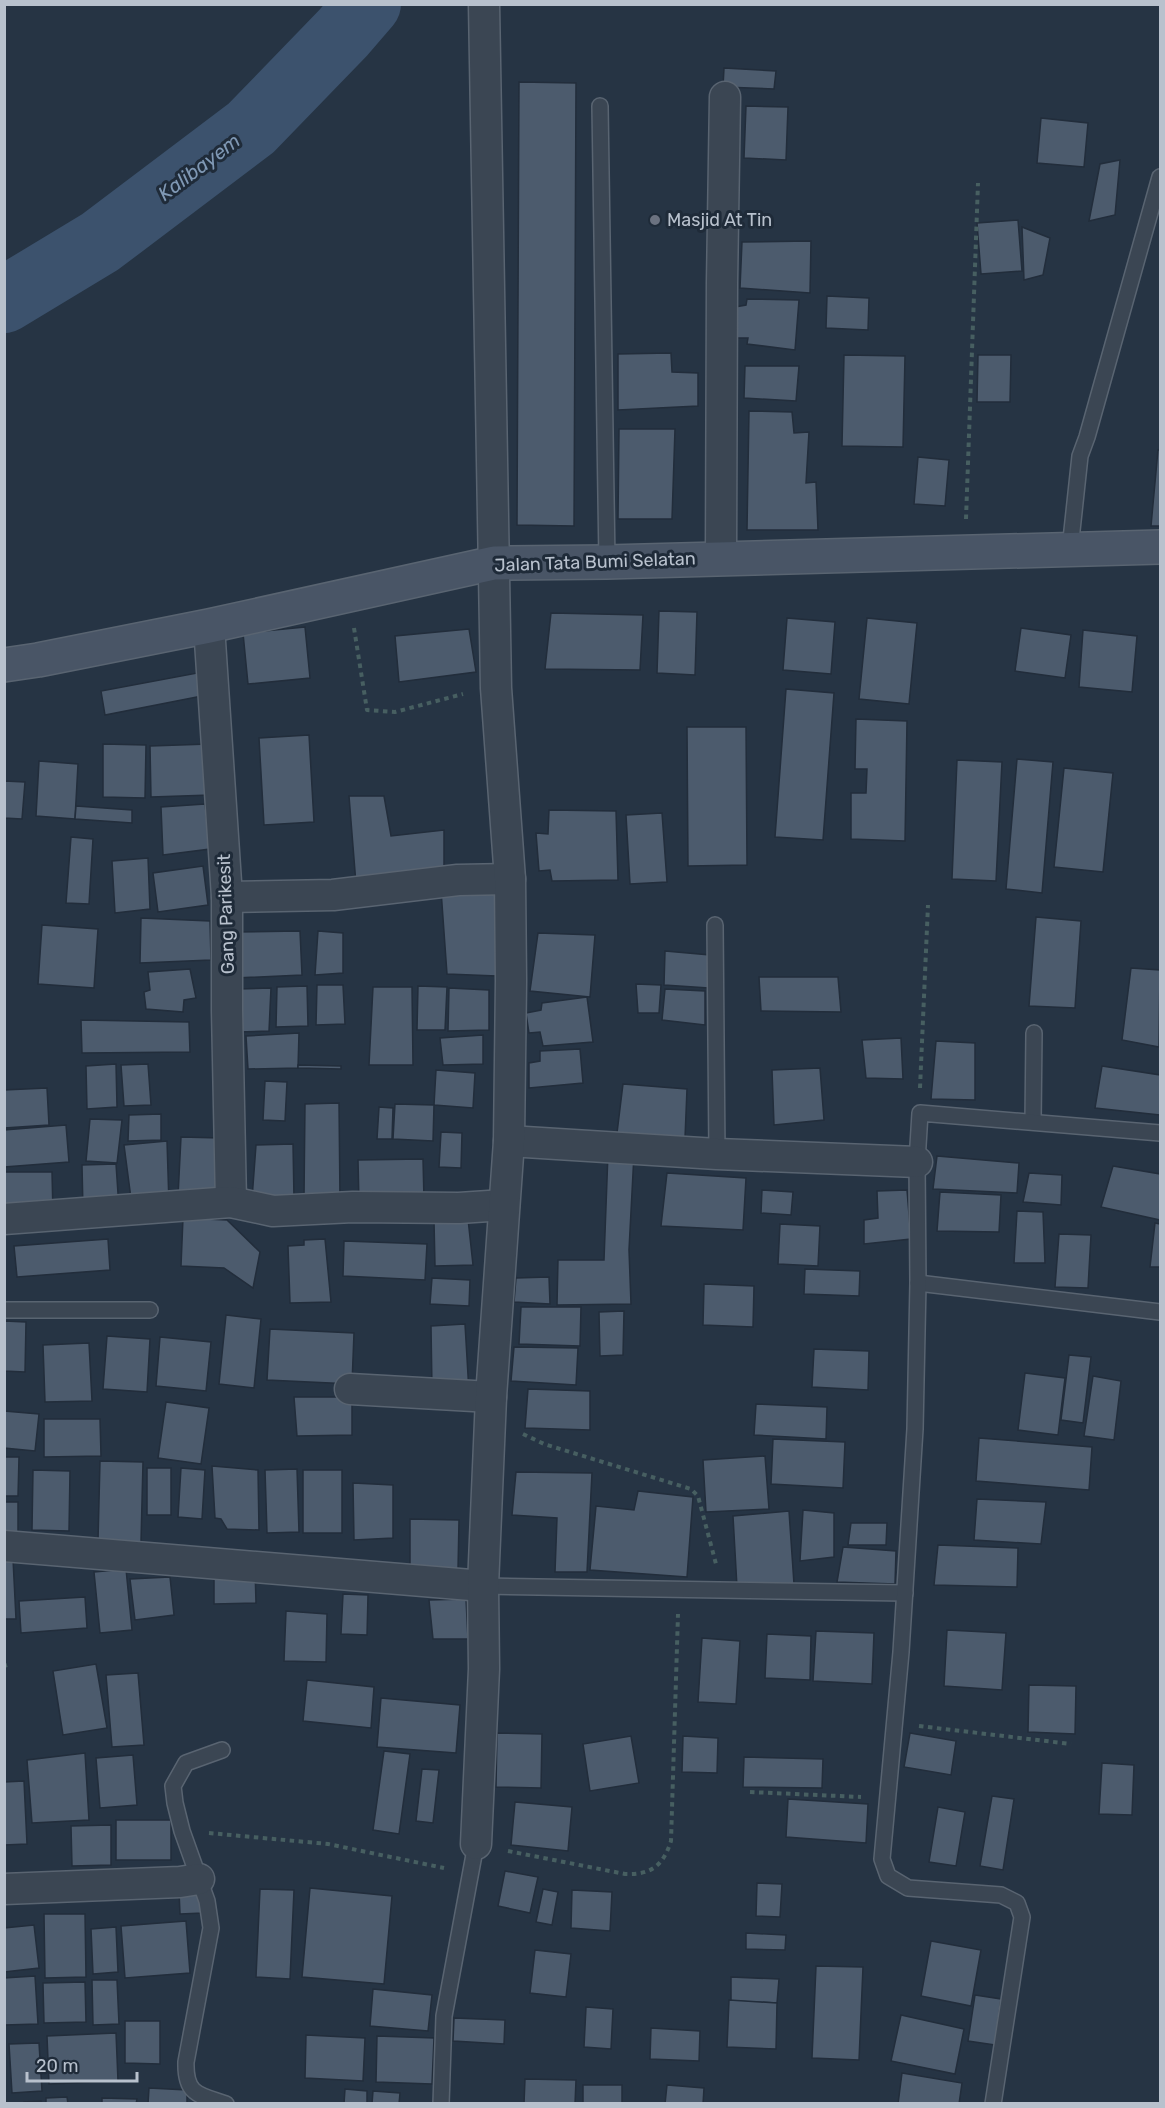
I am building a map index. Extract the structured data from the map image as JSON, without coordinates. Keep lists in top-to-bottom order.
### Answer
{
  "streets": {
    "street": ["Jalan Tata Bumi Selatan", "Gang Parikesit"]
  },
  "crossings": [
    ["Jalan Tata Bumi Selatan", "Gang Parikesit"]
  ],
  "water": ["Kalibayem"],
  "places": ["Masjid At Tin"],
  "scale_bar": "20 m"
}
